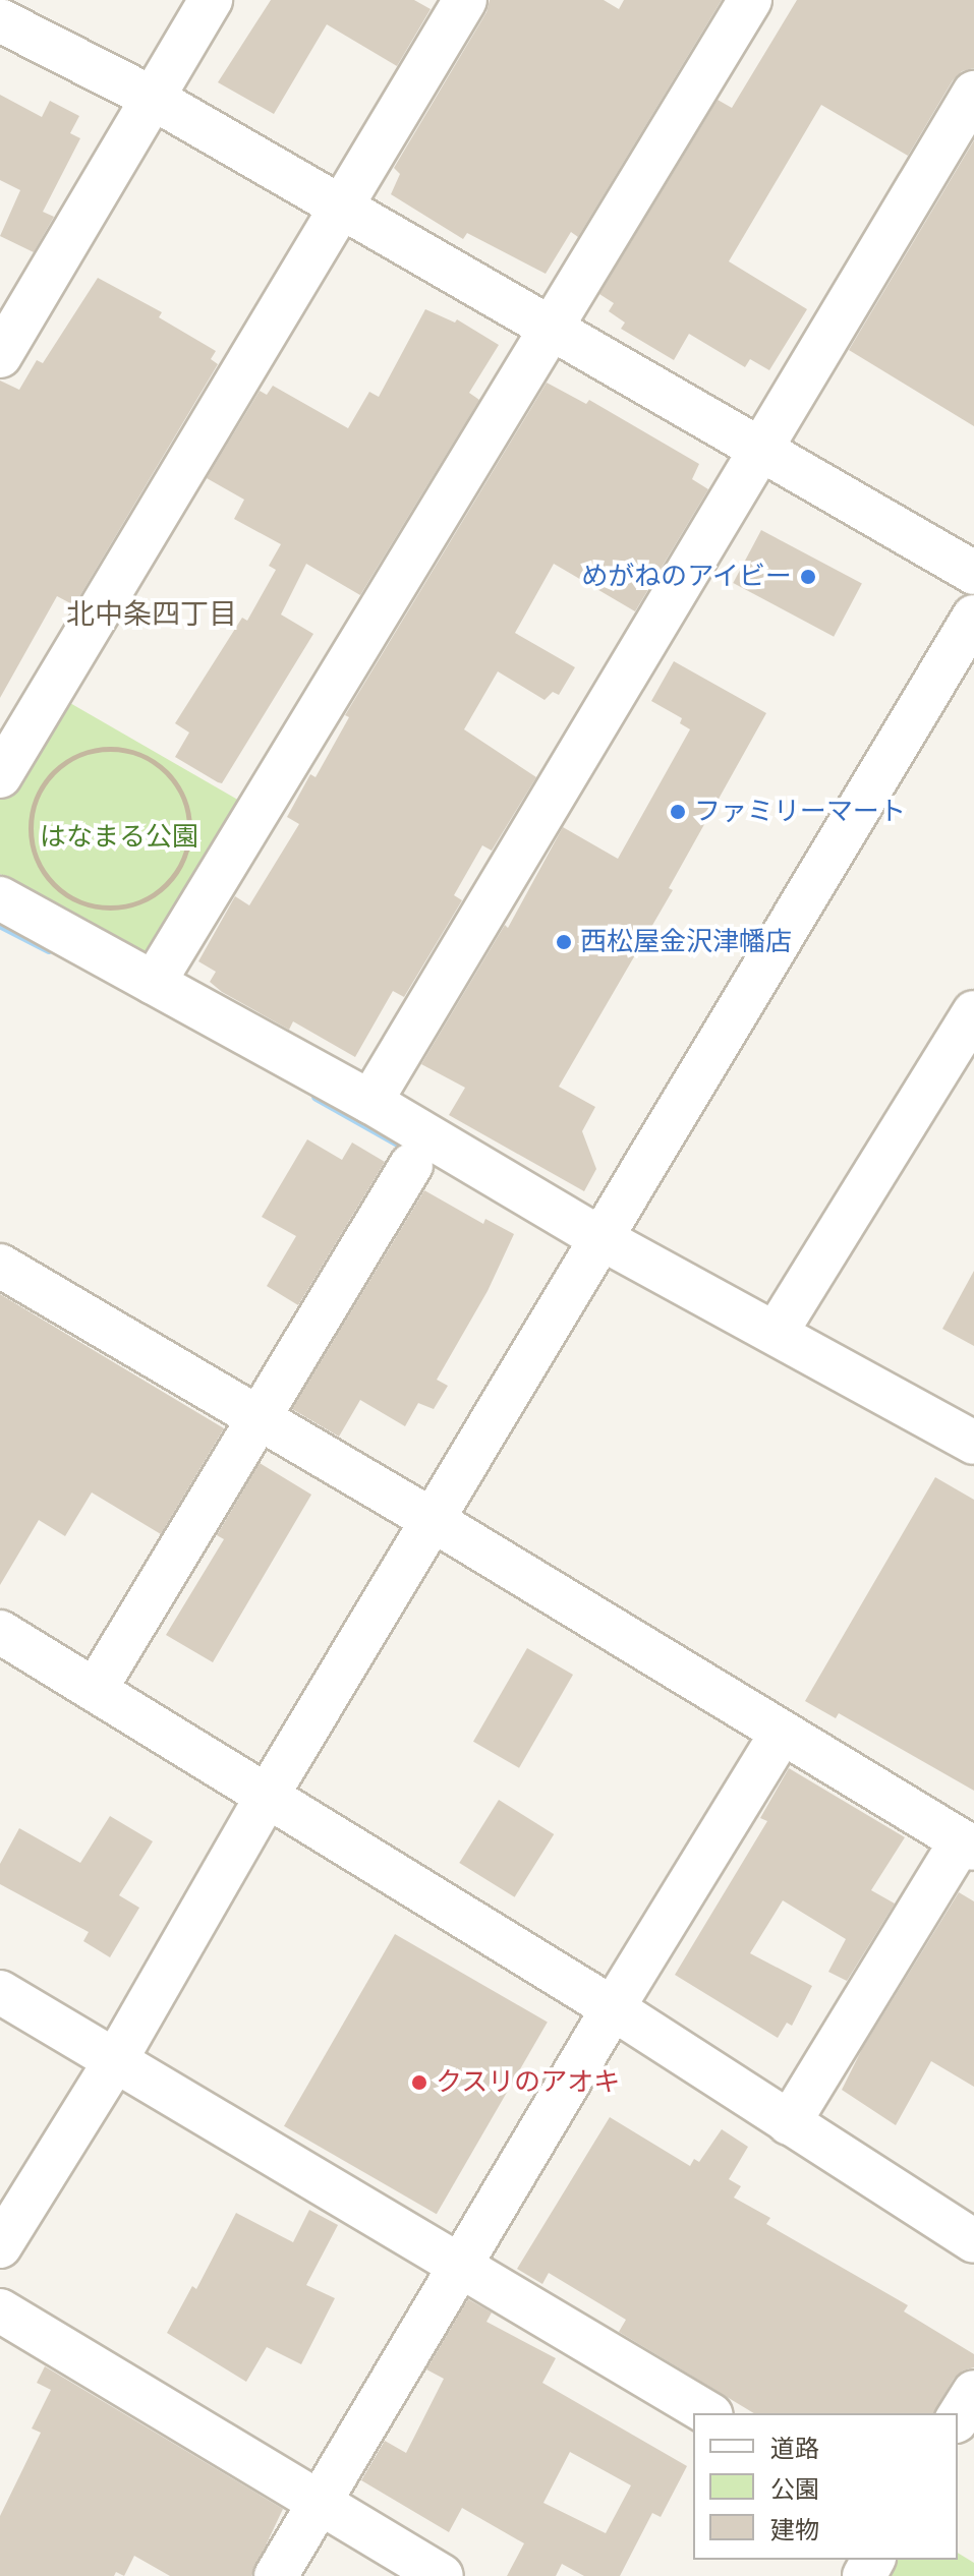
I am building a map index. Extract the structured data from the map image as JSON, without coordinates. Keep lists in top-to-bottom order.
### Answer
{
  "districts": ["北中条四丁目"],
  "parks": ["はなまる公園"],
  "places": [
    "めがねのアイビー",
    "ファミリーマート",
    "西松屋金沢津幡店",
    "クスリのアオキ"
  ],
  "legend": ["道路", "公園", "建物"]
}
